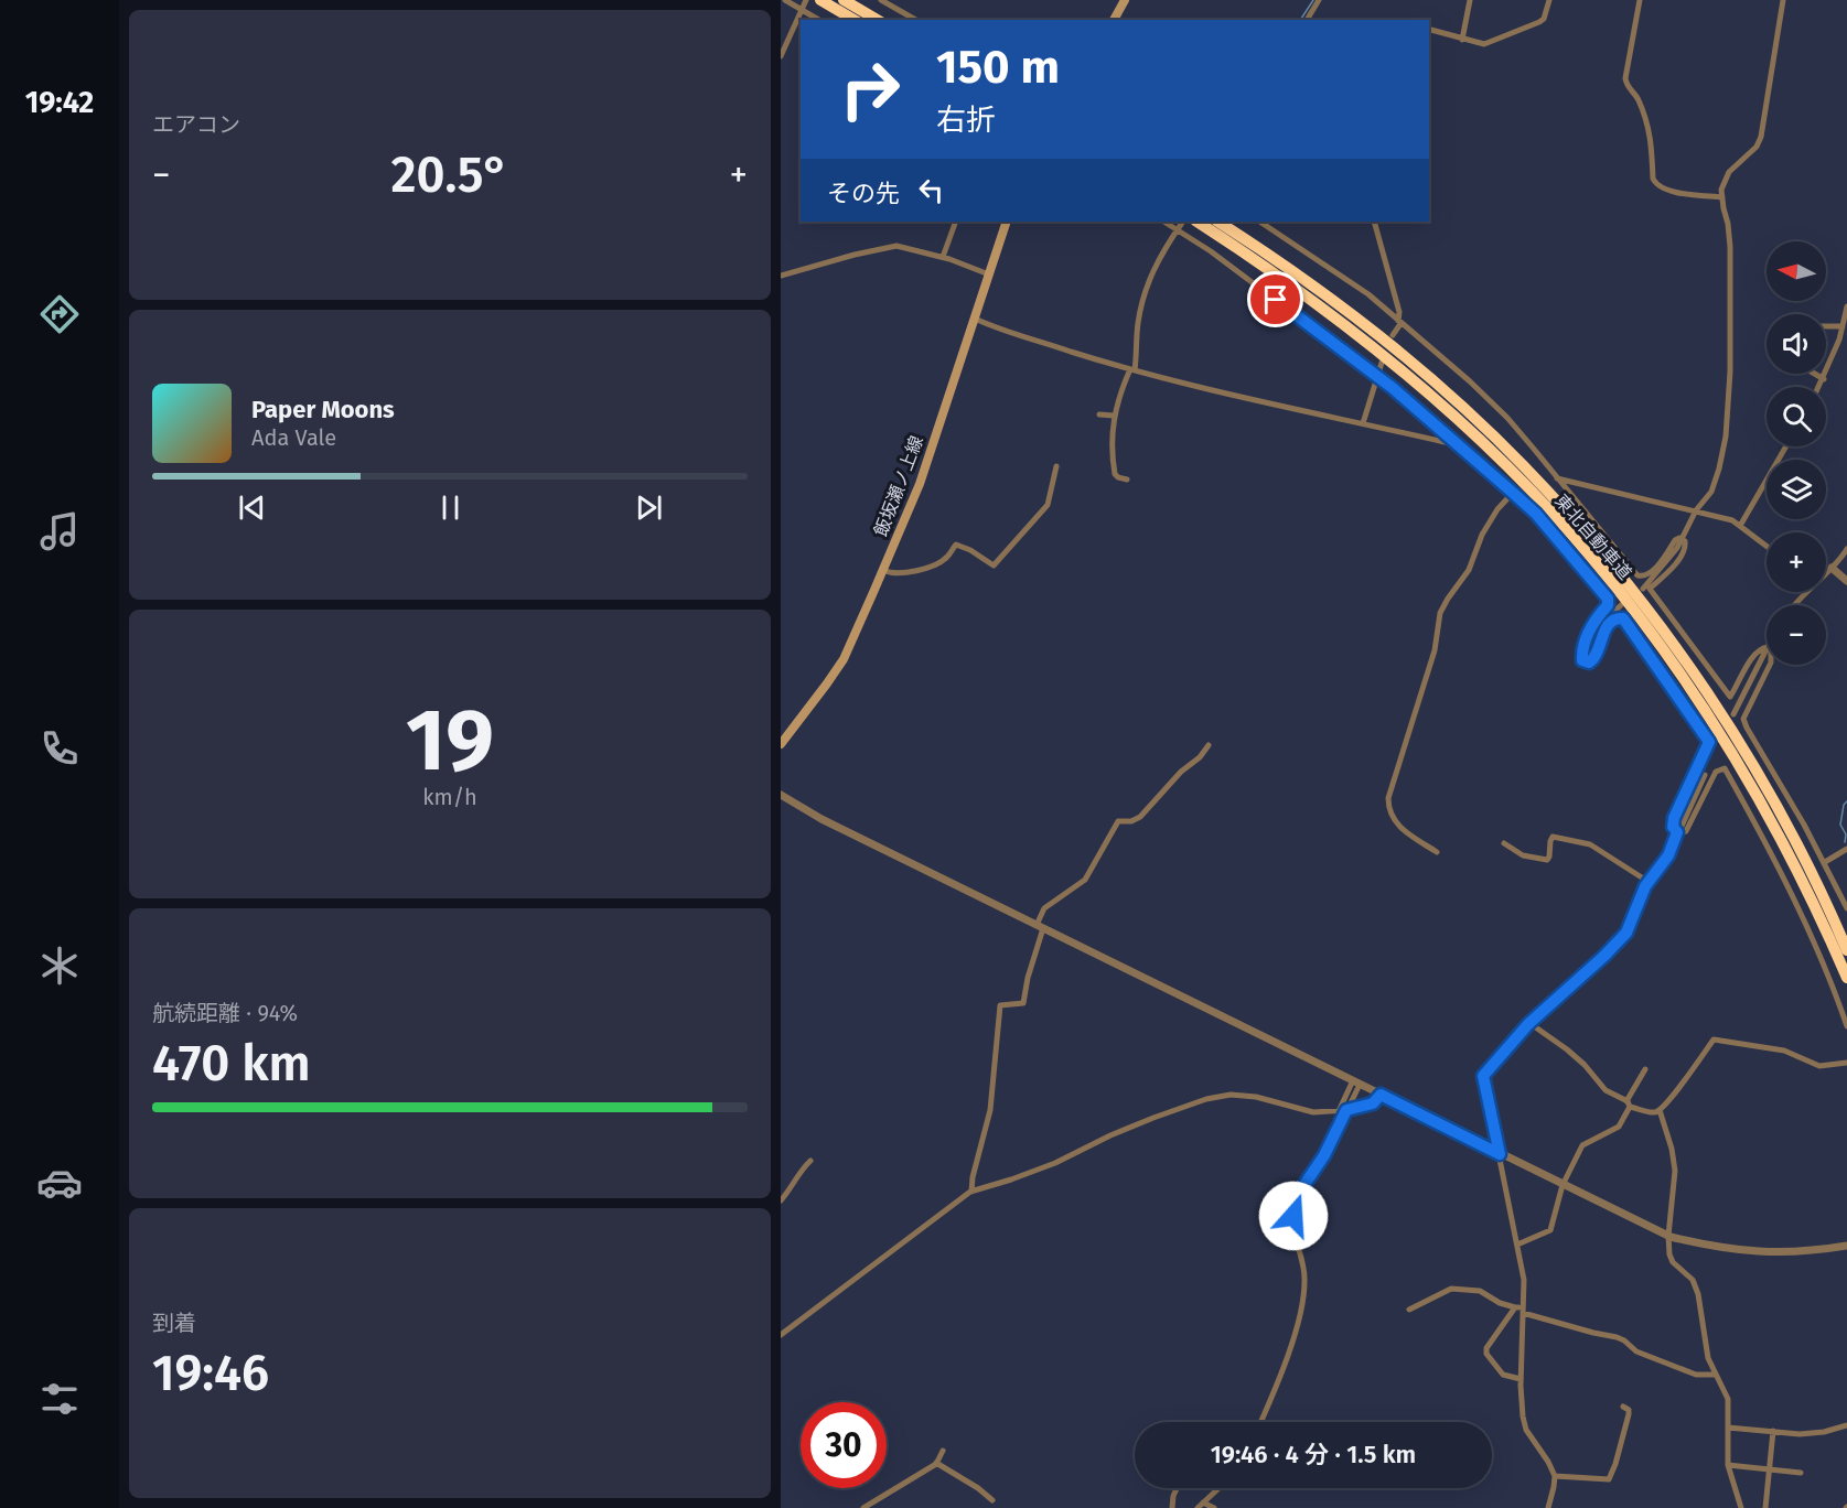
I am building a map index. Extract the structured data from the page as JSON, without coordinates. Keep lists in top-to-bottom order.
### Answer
{
  "streets": {
    "highway": ["東北自動車道"],
    "main road": ["飯坂瀬ノ上線"]
  },
  "north": "left",
  "page": {
    "tabs": "19:42",
    "tile": [
      "エアコン",
      ["19", "km/h"],
      ["航続距離 · 94%", "470 km"],
      ["到着", "19:46"]
    ],
    "turn": ["150 m", "右折"],
    "heat": ["−", "20.5°", "+"],
    "then": "その先",
    "map_buttons": ["+", "−"],
    "song": ["Paper Moons", "Ada Vale"],
    "limit": "30",
    "trip": "19:46 · 4 分 · 1.5 km"
  }
}
